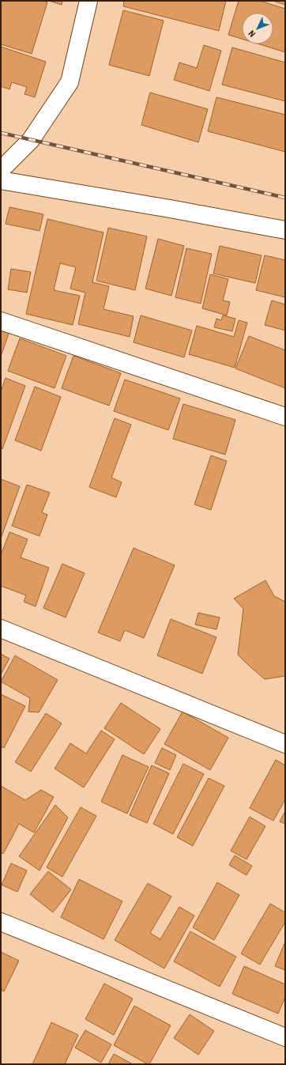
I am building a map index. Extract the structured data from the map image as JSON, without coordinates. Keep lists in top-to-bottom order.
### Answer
{
  "north": "bottom left"
}
